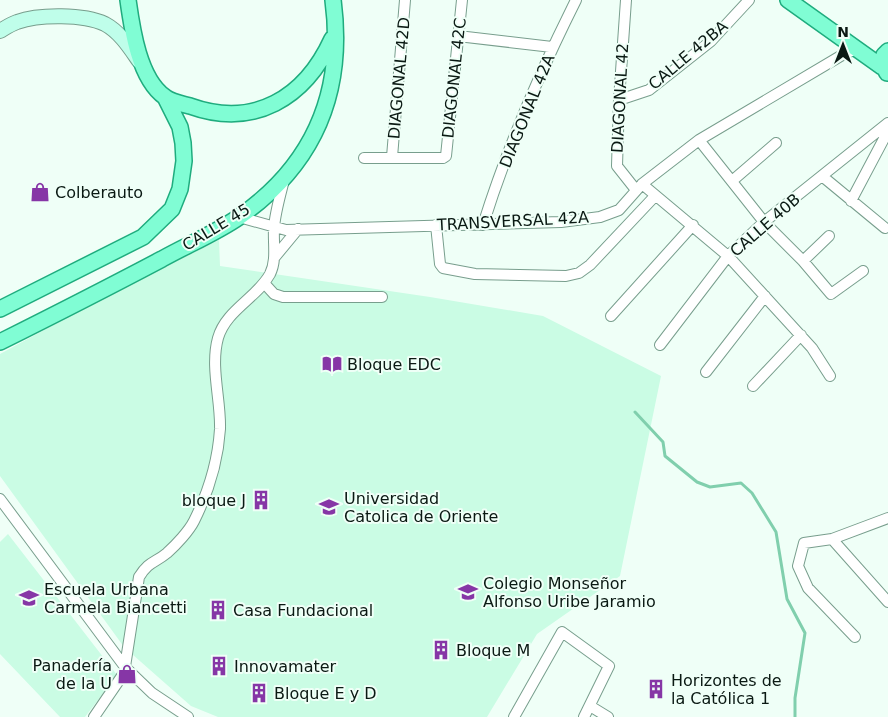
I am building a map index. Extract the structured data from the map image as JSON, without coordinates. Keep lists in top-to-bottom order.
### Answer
{
  "streets": {
    "main road": ["CALLE 45"],
    "street": [
      "CALLE 42BA",
      "DIAGONAL 42D",
      "DIAGONAL 42C",
      "DIAGONAL 42",
      "DIAGONAL 42A",
      "TRANSVERSAL 42A",
      "CALLE 40B"
    ]
  },
  "crossings": [
    ["CALLE 42BA", "DIAGONAL 42"],
    ["DIAGONAL 42D", "DIAGONAL 42C"],
    ["DIAGONAL 42", "TRANSVERSAL 42A"],
    ["DIAGONAL 42", "CALLE 40B"],
    ["DIAGONAL 42A", "TRANSVERSAL 42A"],
    ["TRANSVERSAL 42A", "CALLE 45"]
  ],
  "places": {
    "shop": ["Colberauto", "Panadería de la U"],
    "library": ["Bloque EDC"],
    "building": [
      "bloque J",
      "Casa Fundacional",
      "Bloque M",
      "Innovamater",
      "Horizontes de la Católica 1",
      "Bloque E y D"
    ],
    "school or university": ["Universidad Catolica de Oriente", "Colegio Monseñor Alfonso Uribe Jaramio", "Escuela Urbana Carmela Biancetti"]
  },
  "north": "top"
}
